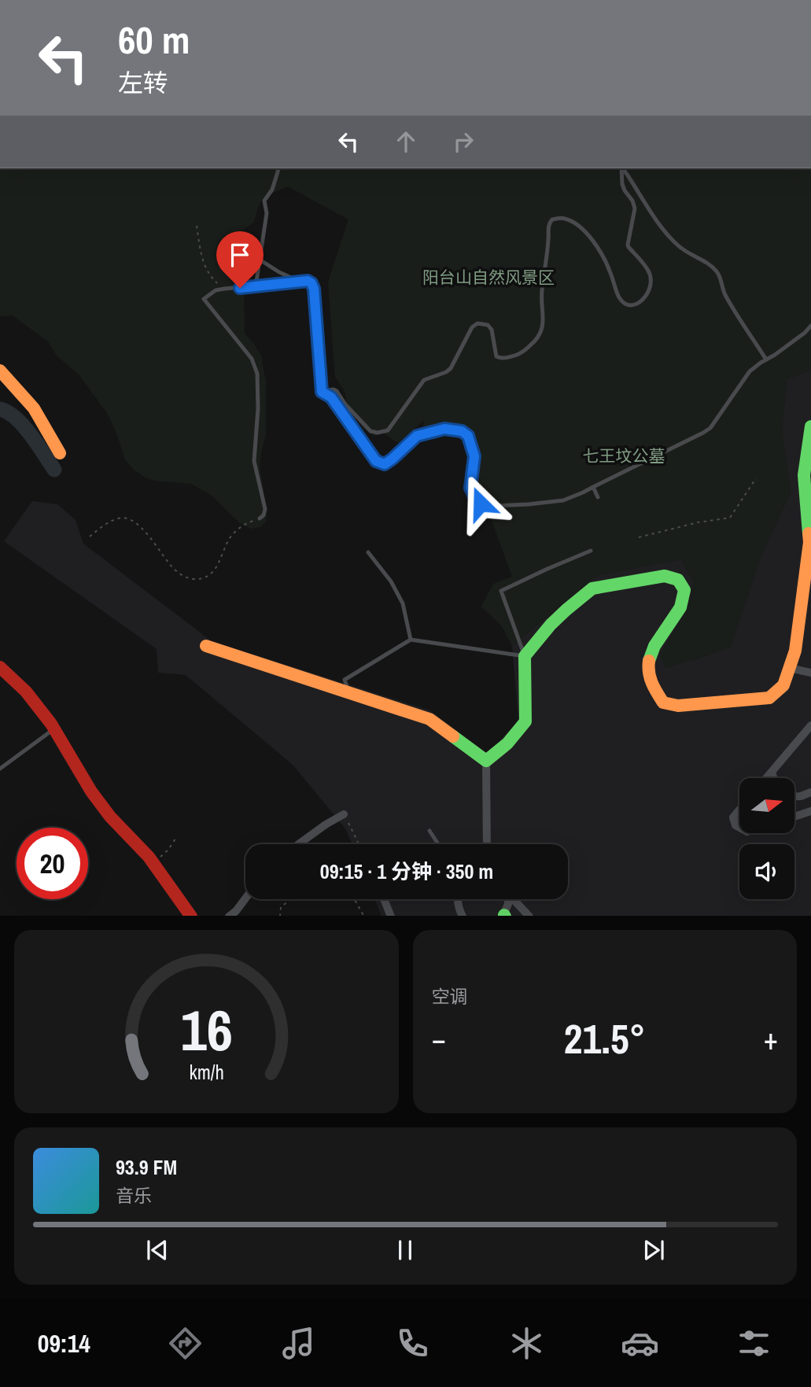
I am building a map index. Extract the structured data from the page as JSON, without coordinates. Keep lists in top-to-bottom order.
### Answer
{
  "parks": ["阳台山自然风景区", "七王坟公墓"],
  "north": "right",
  "page": {
    "turn": ["60 m", "左转"],
    "limit": "20",
    "trip": "09:15 · 1 分钟 · 350 m",
    "tile": "空调",
    "heat": ["−", "21.5°", "+"],
    "song": ["93.9 FM", "音乐"],
    "tabs": "09:14",
    "gauge": ["16", "km/h"]
  }
}
